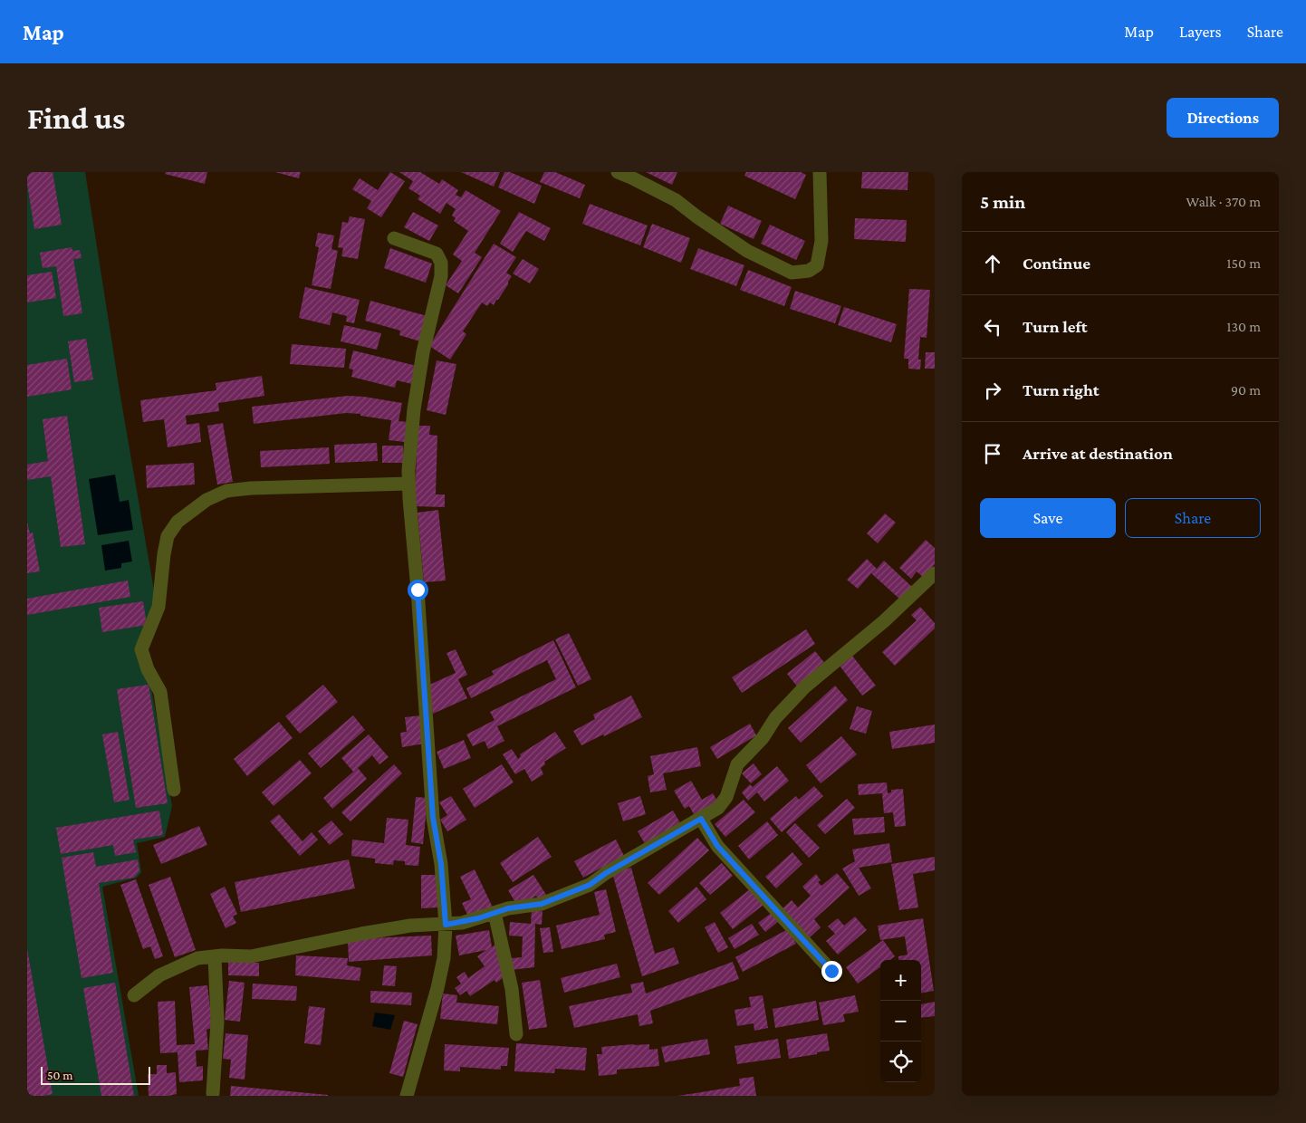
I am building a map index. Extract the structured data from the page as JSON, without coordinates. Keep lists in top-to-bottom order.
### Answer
{
  "scale_bar": "50 m",
  "page": {
    "header": "Map",
    "nav": ["Map", "Layers", "Share"],
    "buttons": [
      "Directions",
      ["Save", "Share"]
    ],
    "title": "Find us",
    "heading": ["5 min", "Walk · 370 m"],
    "list": [
      ["Continue", "150 m"],
      ["Turn left", "130 m"],
      ["Turn right", "90 m"],
      "Arrive at destination"
    ],
    "map_buttons": ["+", "−"],
    "scale": "50 m"
  }
}
